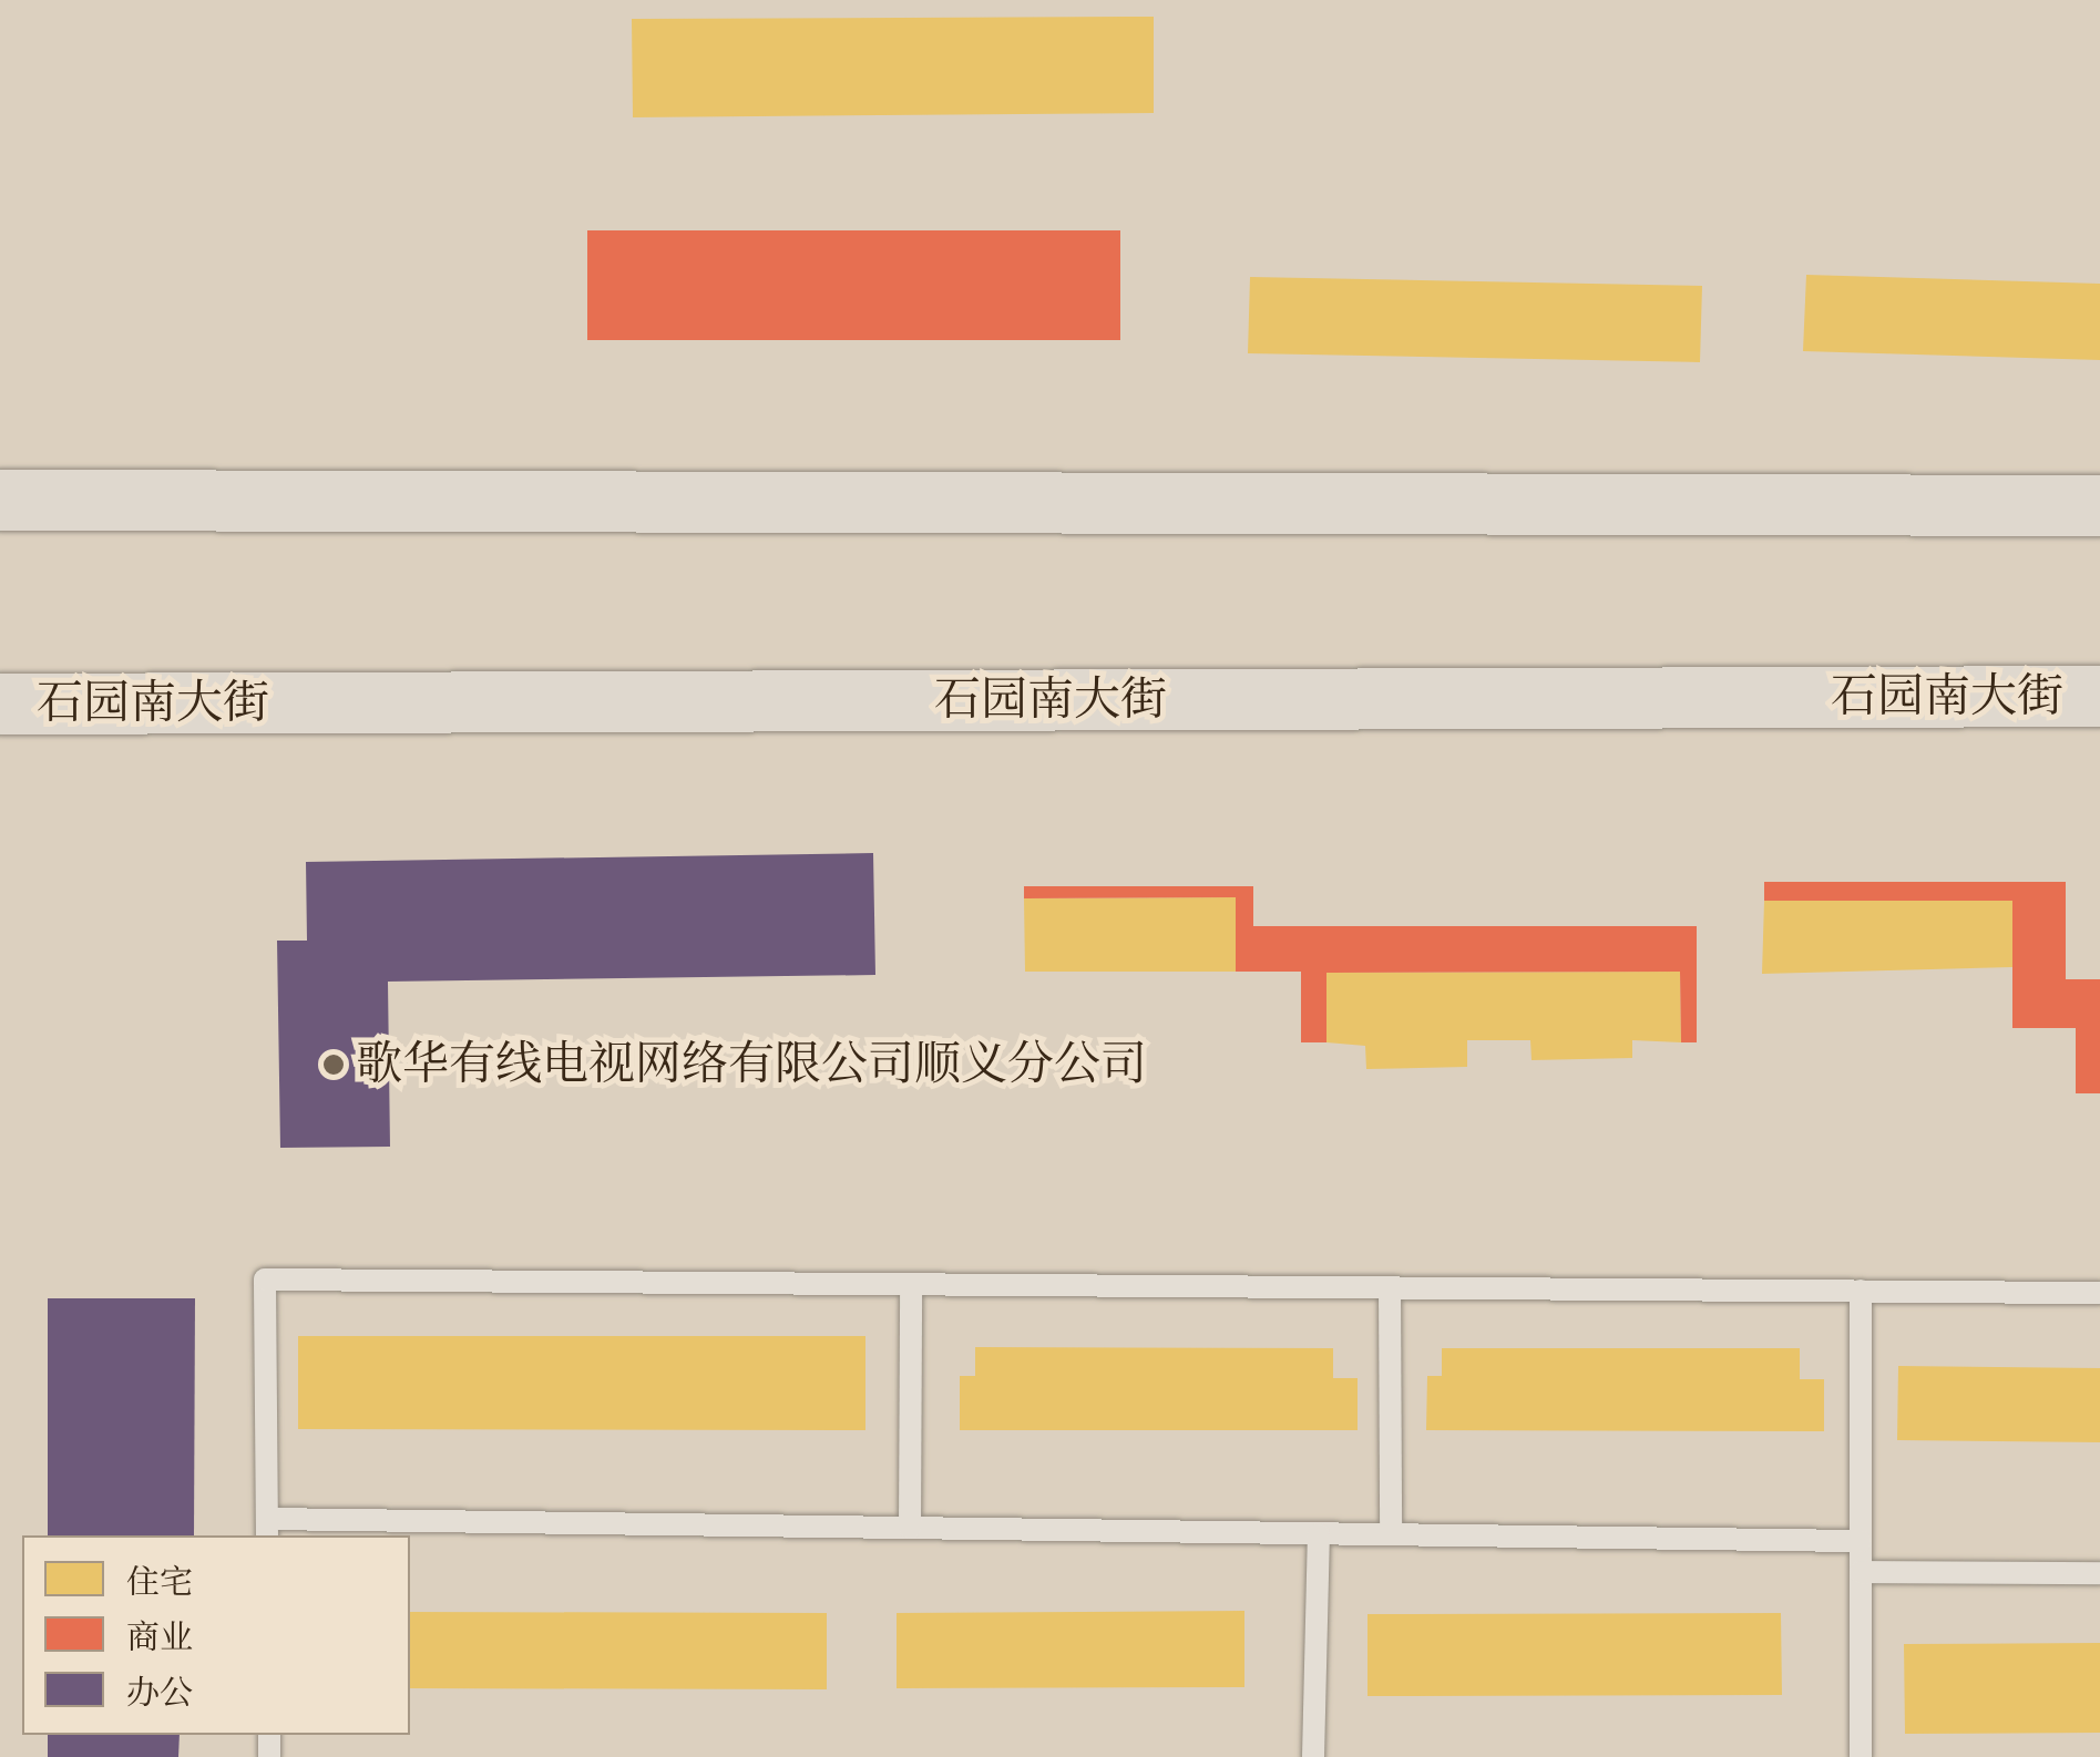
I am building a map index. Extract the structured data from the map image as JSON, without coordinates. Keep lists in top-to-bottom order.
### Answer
{
  "streets": {
    "main road": ["石园南大街"]
  },
  "places": ["歌华有线电视网络有限公司顺义分公司"],
  "legend": ["住宅", "商业", "办公"]
}
